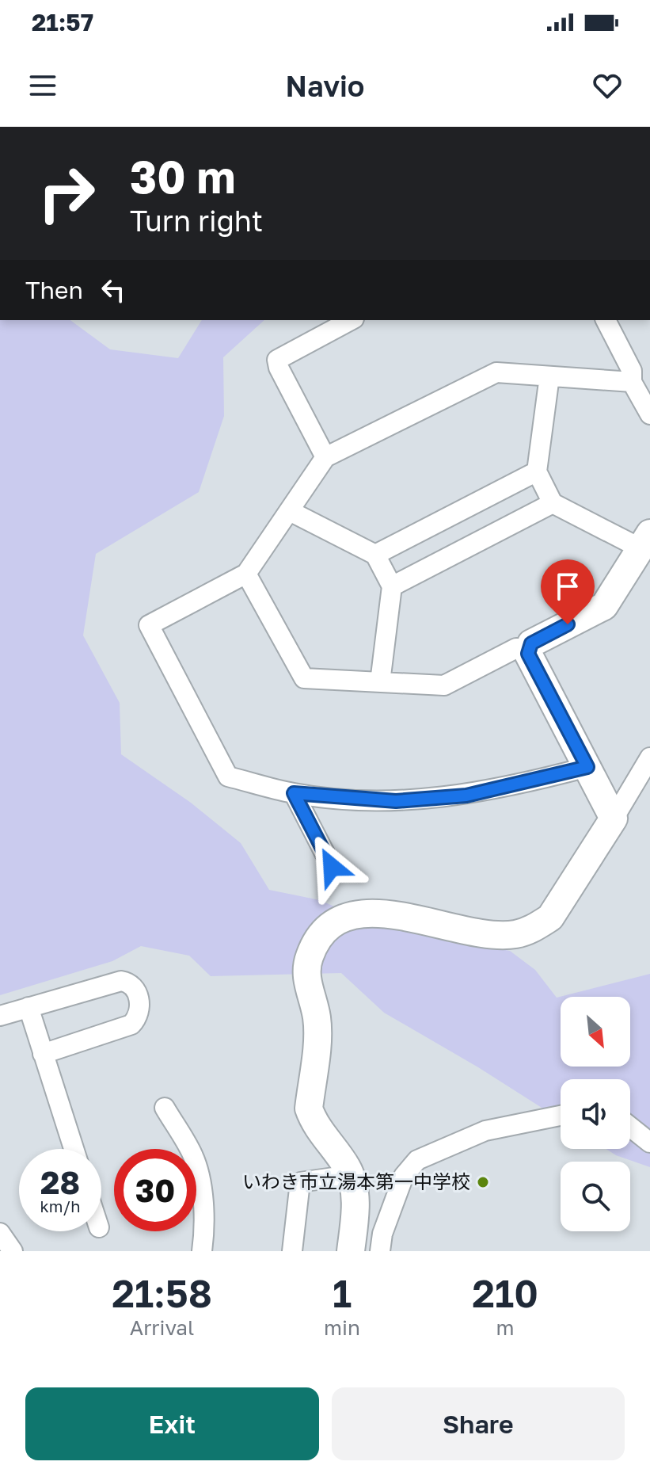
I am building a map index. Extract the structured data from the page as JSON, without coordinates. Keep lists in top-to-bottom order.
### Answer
{
  "places": ["いわき市立湯本第一中学校"],
  "north": "bottom right",
  "page": {
    "status": "21:57",
    "header": "Navio",
    "turn": ["30 m", "Turn right"],
    "then": "Then",
    "speed": "28 km/h",
    "limit": "30",
    "eta": [
      "21:58",
      "Arrival",
      "1",
      "min",
      "210",
      "m"
    ],
    "buttons": ["Exit", "Share"]
  }
}
